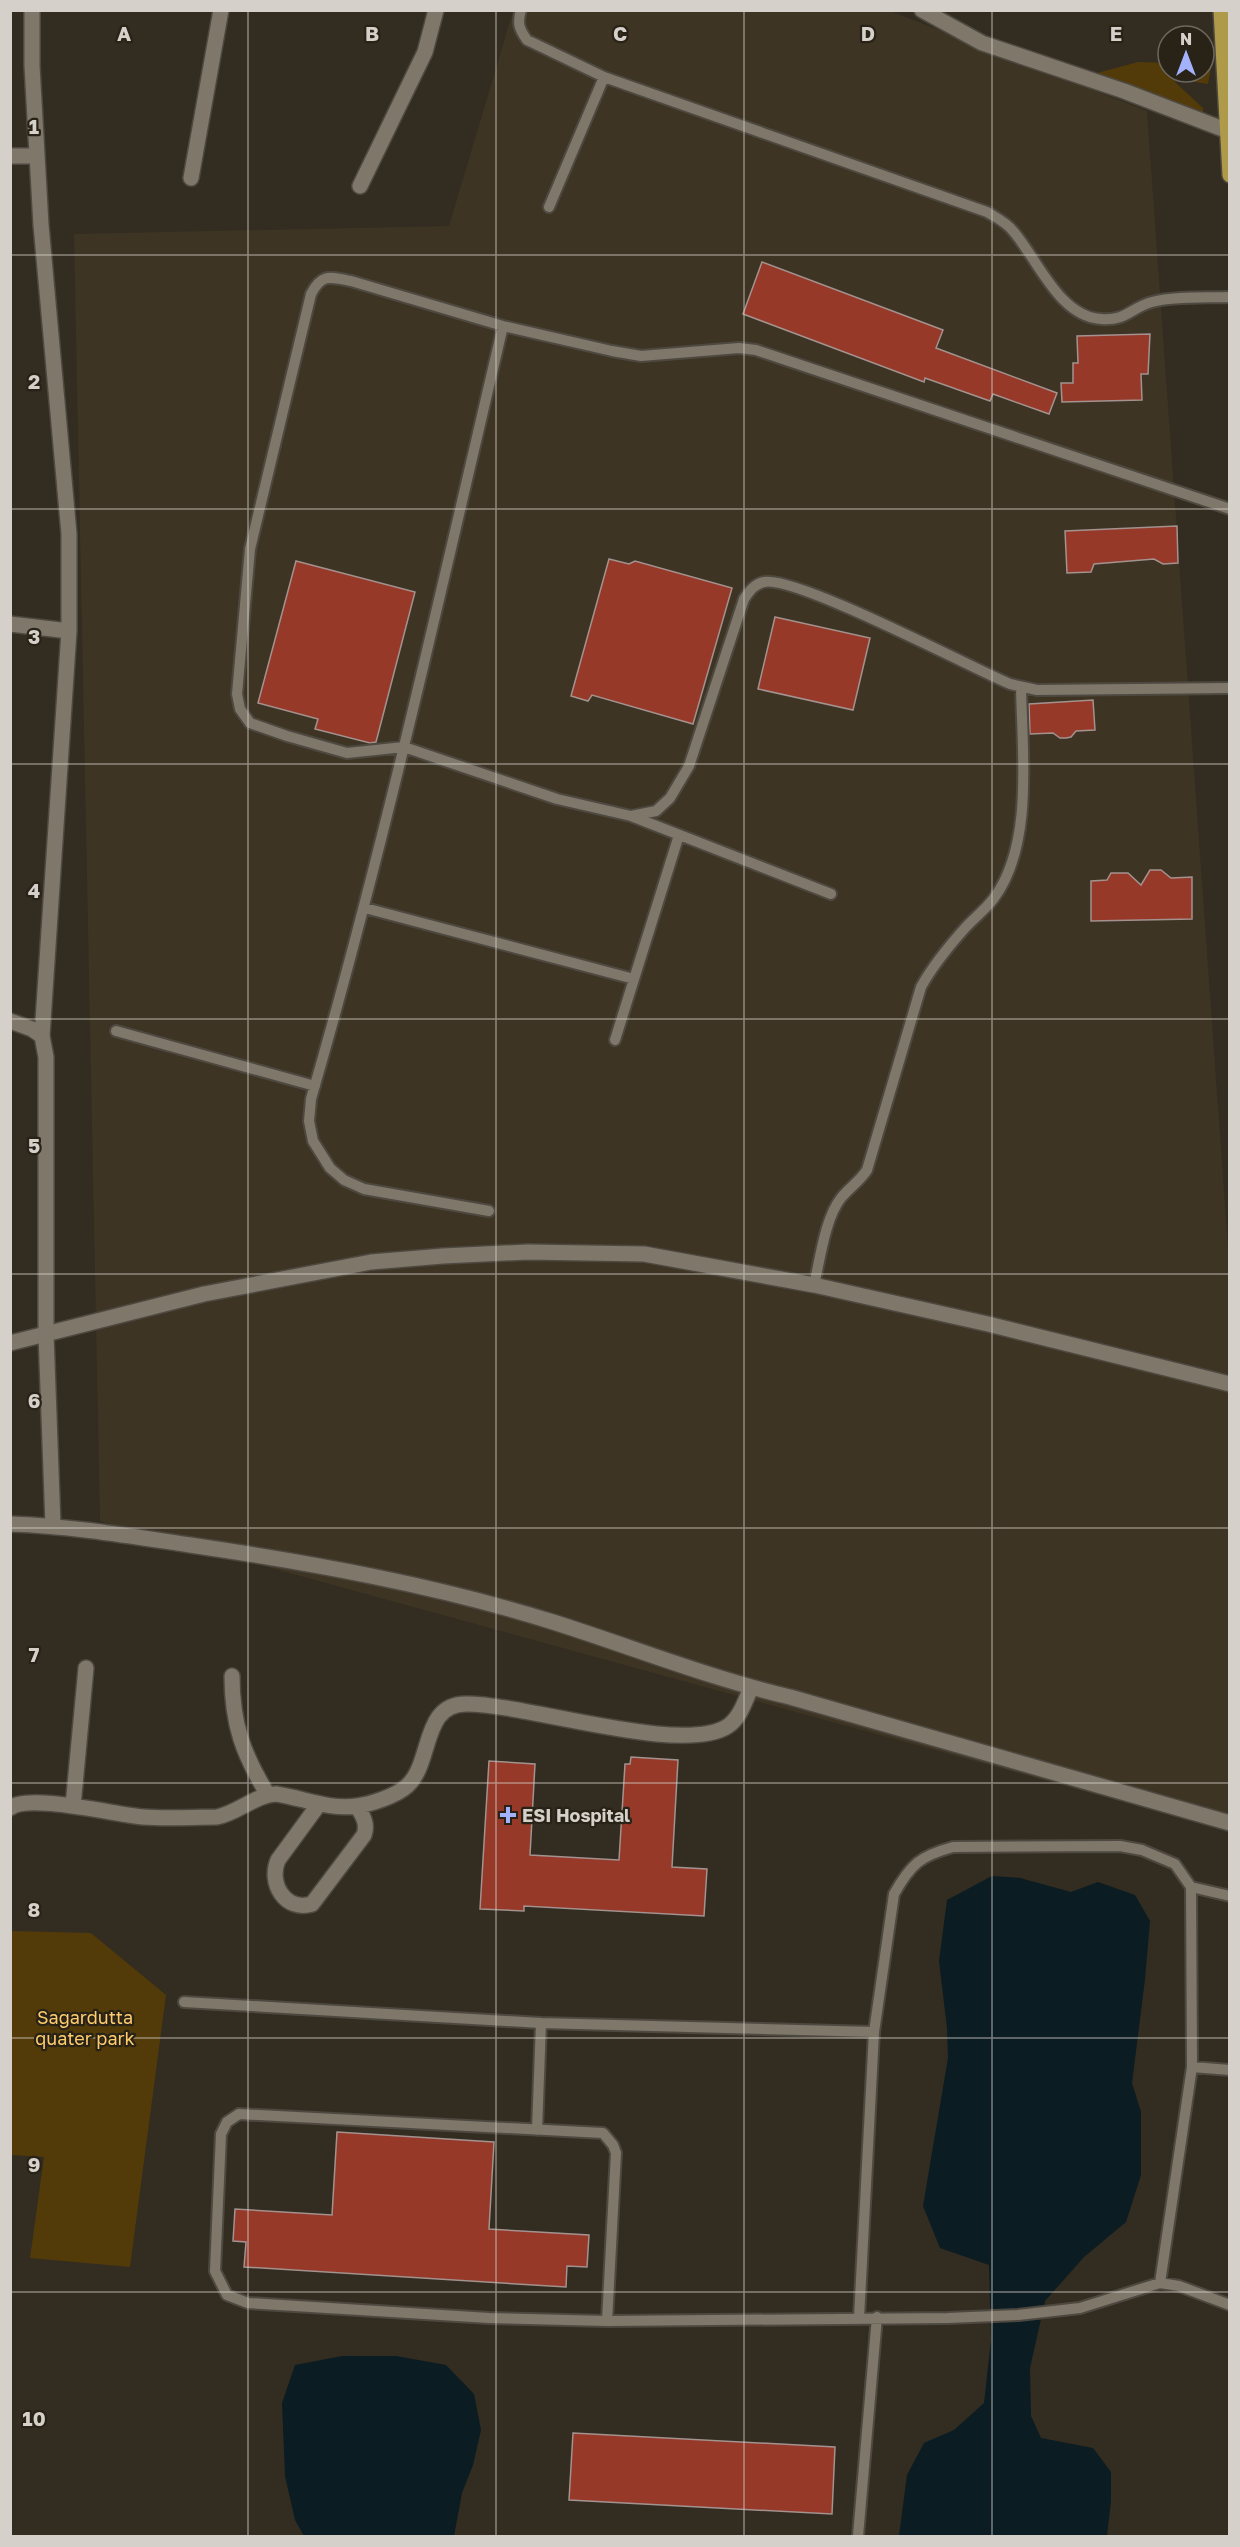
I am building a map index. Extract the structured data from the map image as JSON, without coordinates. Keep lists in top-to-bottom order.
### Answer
{
  "parks": ["Sagardutta quater park"],
  "places": {
    "health": ["ESI Hospital"]
  },
  "north": "top",
  "grid": {
    "columns": [
      "A",
      "B",
      "C",
      "D",
      "E"
    ],
    "rows": [
      "1",
      "2",
      "3",
      "4",
      "5",
      "6",
      "7",
      "8",
      "9",
      "10"
    ]
  }
}
